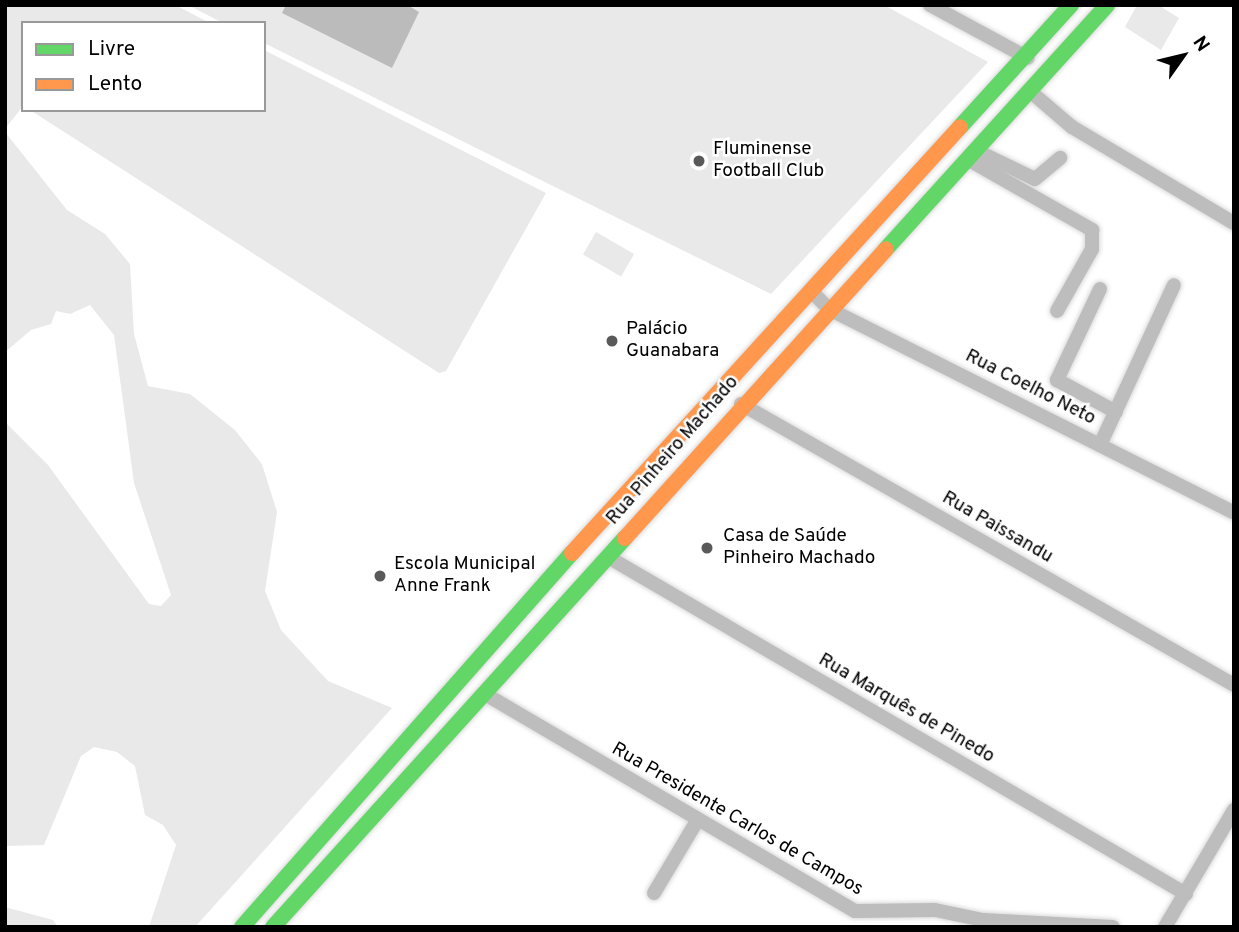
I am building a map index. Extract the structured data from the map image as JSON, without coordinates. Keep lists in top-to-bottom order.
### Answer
{
  "streets": {
    "main road": ["Rua Pinheiro Machado"],
    "street": [
      "Rua Coelho Neto",
      "Rua Paissandu",
      "Rua Marquês de Pinedo",
      "Rua Presidente Carlos de Campos"
    ]
  },
  "crossings": [
    ["Rua Coelho Neto", "Rua Pinheiro Machado"],
    ["Rua Pinheiro Machado", "Rua Paissandu"],
    ["Rua Pinheiro Machado", "Rua Marquês de Pinedo"],
    ["Rua Pinheiro Machado", "Rua Presidente Carlos de Campos"]
  ],
  "places": [
    "Fluminense Football Club",
    "Palácio Guanabara",
    "Casa de Saúde Pinheiro Machado",
    "Escola Municipal Anne Frank"
  ],
  "legend": ["Livre", "Lento"],
  "north": "top right"
}
